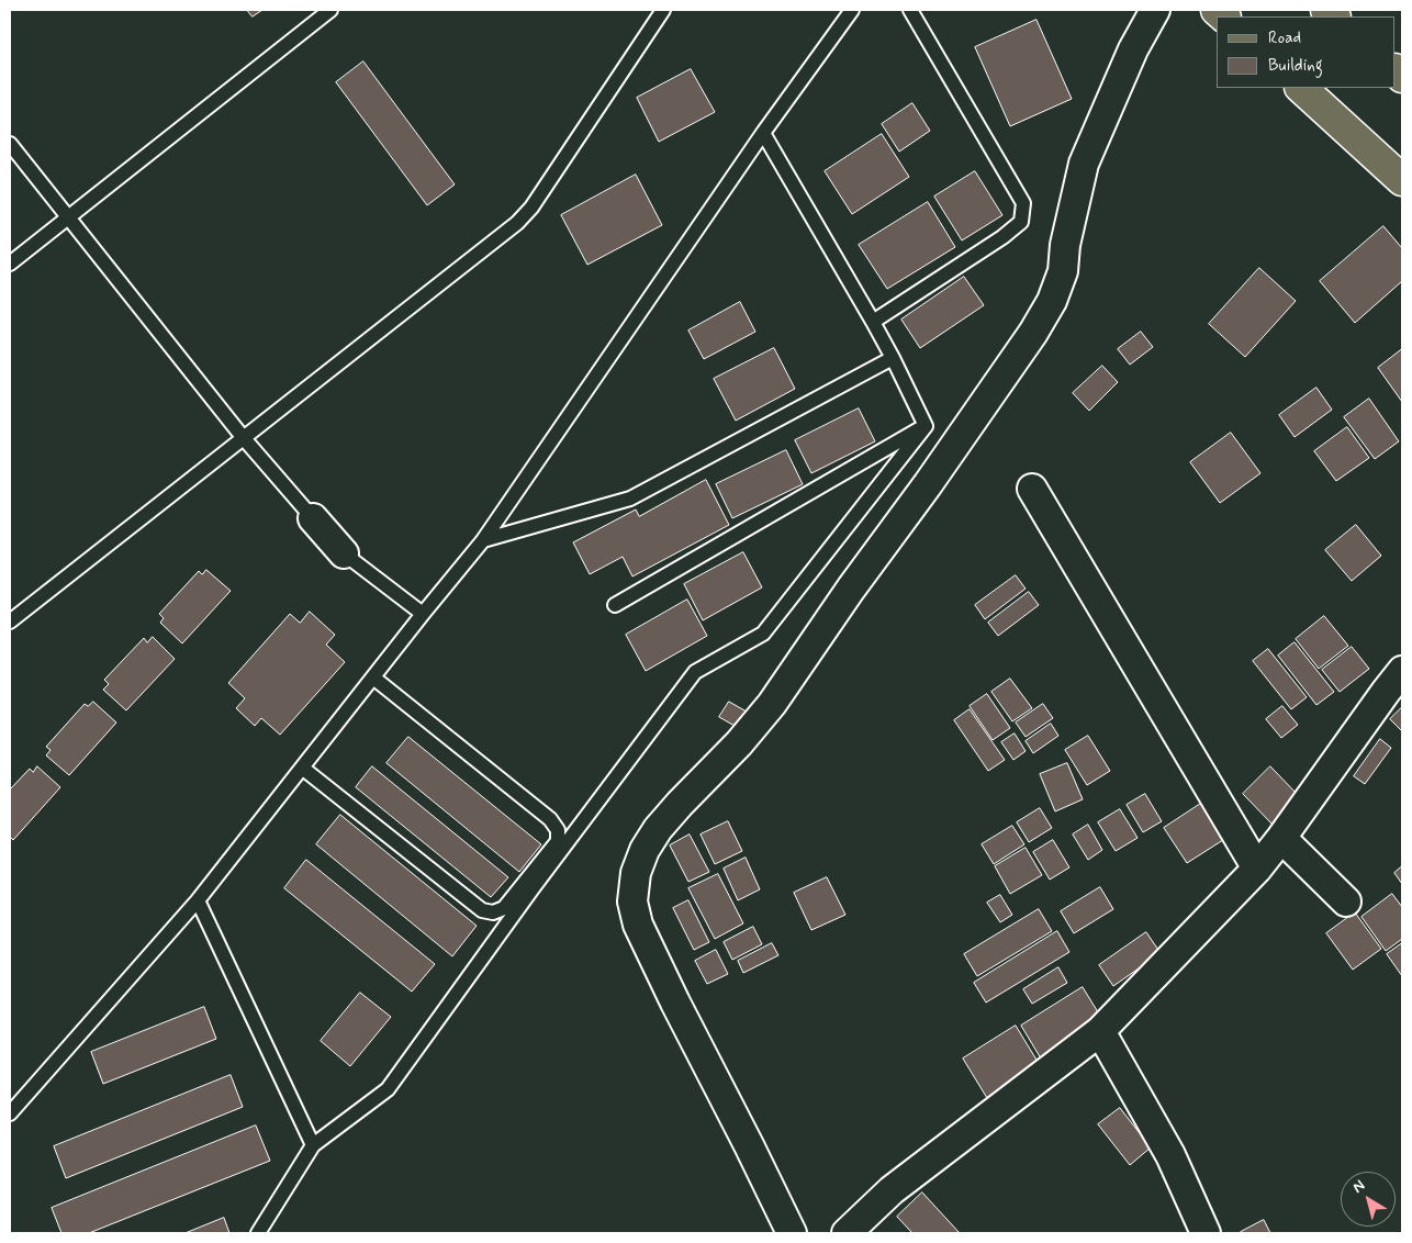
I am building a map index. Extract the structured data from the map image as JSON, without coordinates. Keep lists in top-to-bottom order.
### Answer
{
  "legend": ["Road", "Building"],
  "north": "top left"
}
